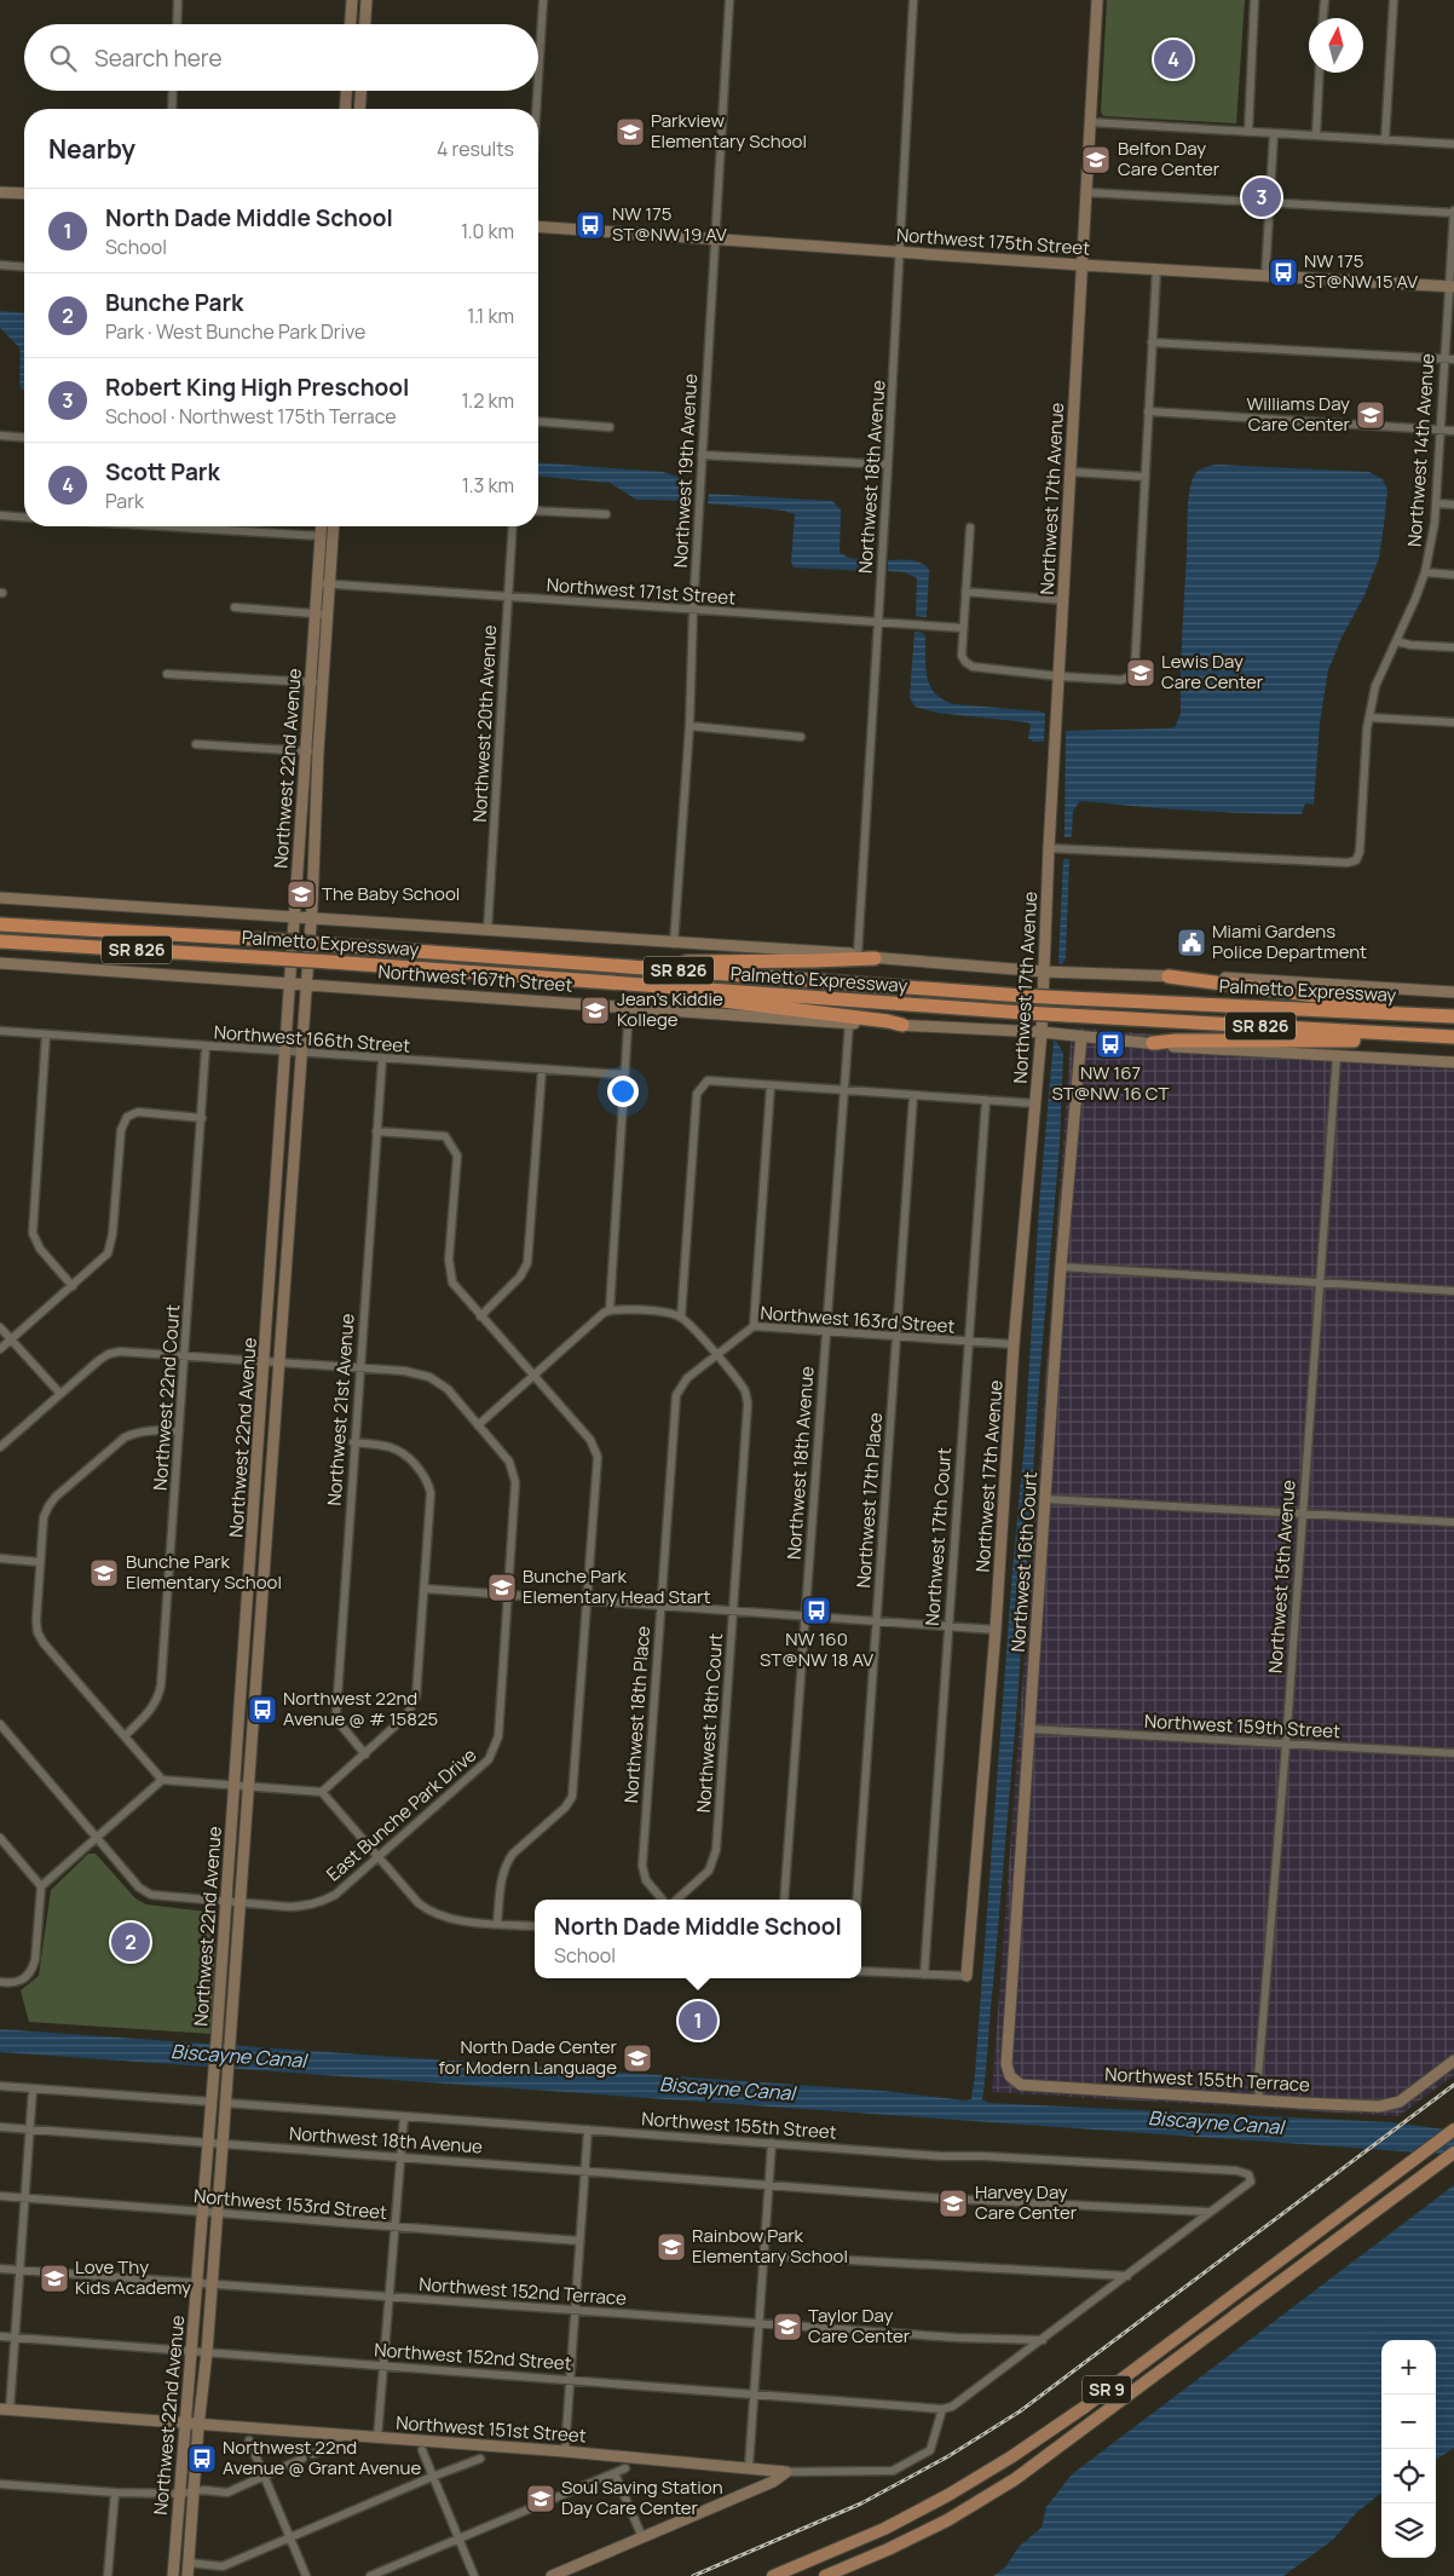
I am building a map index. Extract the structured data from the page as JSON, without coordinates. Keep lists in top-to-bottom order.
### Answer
{
  "streets": {
    "highway": ["Palmetto Expressway", "SR 826"],
    "main road": ["SR 9"],
    "street": [
      "Northwest 175th Street",
      "Northwest 14th Avenue",
      "Northwest 19th Avenue",
      "Northwest 18th Avenue",
      "Northwest 17th Avenue",
      "Northwest 171st Street",
      "Northwest 20th Avenue",
      "Northwest 22nd Avenue",
      "Northwest 167th Street",
      "Northwest 166th Street",
      "Northwest 163rd Street",
      "Northwest 22nd Court",
      "Northwest 21st Avenue",
      "Northwest 17th Place",
      "Northwest 17th Court",
      "Northwest 16th Court",
      "Northwest 15th Avenue",
      "Northwest 18th Place",
      "Northwest 18th Court",
      "Northwest 159th Street",
      "East Bunche Park Drive",
      "Northwest 155th Terrace",
      "Northwest 155th Street",
      "Northwest 153rd Street",
      "Northwest 152nd Terrace",
      "Northwest 152nd Street",
      "Northwest 151st Street"
    ]
  },
  "crossings": [
    ["Northwest 175th Street", "Northwest 14th Avenue"],
    ["Northwest 175th Street", "Northwest 19th Avenue"],
    ["Northwest 175th Street", "Northwest 18th Avenue"],
    ["Northwest 175th Street", "Northwest 17th Avenue"],
    ["Northwest 14th Avenue", "Northwest 17th Avenue"],
    ["Northwest 19th Avenue", "Northwest 171st Street"],
    ["Northwest 18th Avenue", "Northwest 171st Street"],
    ["Northwest 18th Avenue", "Northwest 22nd Avenue"],
    ["Northwest 18th Avenue", "Northwest 167th Street"],
    ["Northwest 18th Avenue", "Northwest 163rd Street"],
    ["Northwest 18th Avenue", "Northwest 155th Street"],
    ["Northwest 17th Avenue", "Northwest 167th Street"],
    ["Northwest 17th Avenue", "Northwest 163rd Street"],
    ["Northwest 171st Street", "Northwest 20th Avenue"],
    ["Northwest 171st Street", "Northwest 22nd Avenue"],
    ["Northwest 22nd Avenue", "Northwest 167th Street"],
    ["Northwest 22nd Avenue", "Northwest 166th Street"],
    ["Northwest 22nd Avenue", "East Bunche Park Drive"],
    ["Northwest 22nd Avenue", "Northwest 155th Street"],
    ["Northwest 22nd Avenue", "Northwest 153rd Street"],
    ["Northwest 22nd Avenue", "Northwest 152nd Terrace"],
    ["Northwest 22nd Avenue", "Northwest 152nd Street"],
    ["Northwest 22nd Avenue", "Northwest 151st Street"],
    ["Northwest 167th Street", "Northwest 16th Court"],
    ["Northwest 167th Street", "Northwest 15th Avenue"],
    ["Northwest 166th Street", "Northwest 22nd Court"],
    ["Northwest 166th Street", "Northwest 21st Avenue"],
    ["Northwest 163rd Street", "Northwest 17th Place"],
    ["Northwest 163rd Street", "Northwest 17th Court"],
    ["Northwest 163rd Street", "Northwest 18th Place"],
    ["Northwest 163rd Street", "Northwest 18th Court"],
    ["Northwest 22nd Court", "East Bunche Park Drive"],
    ["Northwest 21st Avenue", "East Bunche Park Drive"],
    ["Northwest 16th Court", "Northwest 159th Street"],
    ["Northwest 16th Court", "Northwest 155th Terrace"],
    ["Northwest 15th Avenue", "Northwest 159th Street"],
    ["Northwest 15th Avenue", "Northwest 155th Terrace"],
    ["Northwest 18th Place", "Northwest 18th Court"],
    ["Northwest 152nd Street", "Northwest 151st Street"]
  ],
  "water": ["Biscayne Canal"],
  "places": {
    "school or university": [
      "Parkview Elementary School",
      "Belfon Day Care Center",
      "Williams Day Care Center",
      "Lewis Day Care Center",
      "The Baby School",
      "Jean's Kiddie Kollege",
      "Bunche Park Elementary School",
      "Bunche Park Elementary Head Start",
      "North Dade Center for Modern Language",
      "Harvey Day Care Center",
      "Rainbow Park Elementary School",
      "Love Thy Kids Academy",
      "Taylor Day Care Center",
      "Soul Saving Station Day Care Center"
    ],
    "bus stop": [
      "NW 175 ST@NW 19 AV",
      "NW 175 ST@NW 15 AV",
      "NW 167 ST@NW 16 CT",
      "NW 160 ST@NW 18 AV",
      "Northwest 22nd Avenue @ # 15825",
      "Northwest 22nd Avenue @ Grant Avenue"
    ],
    "public building": ["Miami Gardens Police Department"]
  },
  "north": "top",
  "page": {
    "search": "Search here",
    "pins": [
      "4",
      "3",
      "2",
      "1"
    ],
    "heading": ["Nearby", "4 results"],
    "list": [
      {
        "mark": "1",
        "name": "North Dade Middle School",
        "note": "School",
        "value": "1.0 km"
      },
      {
        "mark": "2",
        "name": "Bunche Park",
        "note": "Park · West Bunche Park Drive",
        "value": "1.1 km"
      },
      {
        "mark": "3",
        "name": "Robert King High Preschool",
        "note": "School · Northwest 175th Terrace",
        "value": "1.2 km"
      },
      {
        "mark": "4",
        "name": "Scott Park",
        "note": "Park",
        "value": "1.3 km"
      }
    ],
    "popup": ["North Dade Middle School", "School"],
    "map_buttons": ["+", "−"]
  }
}
